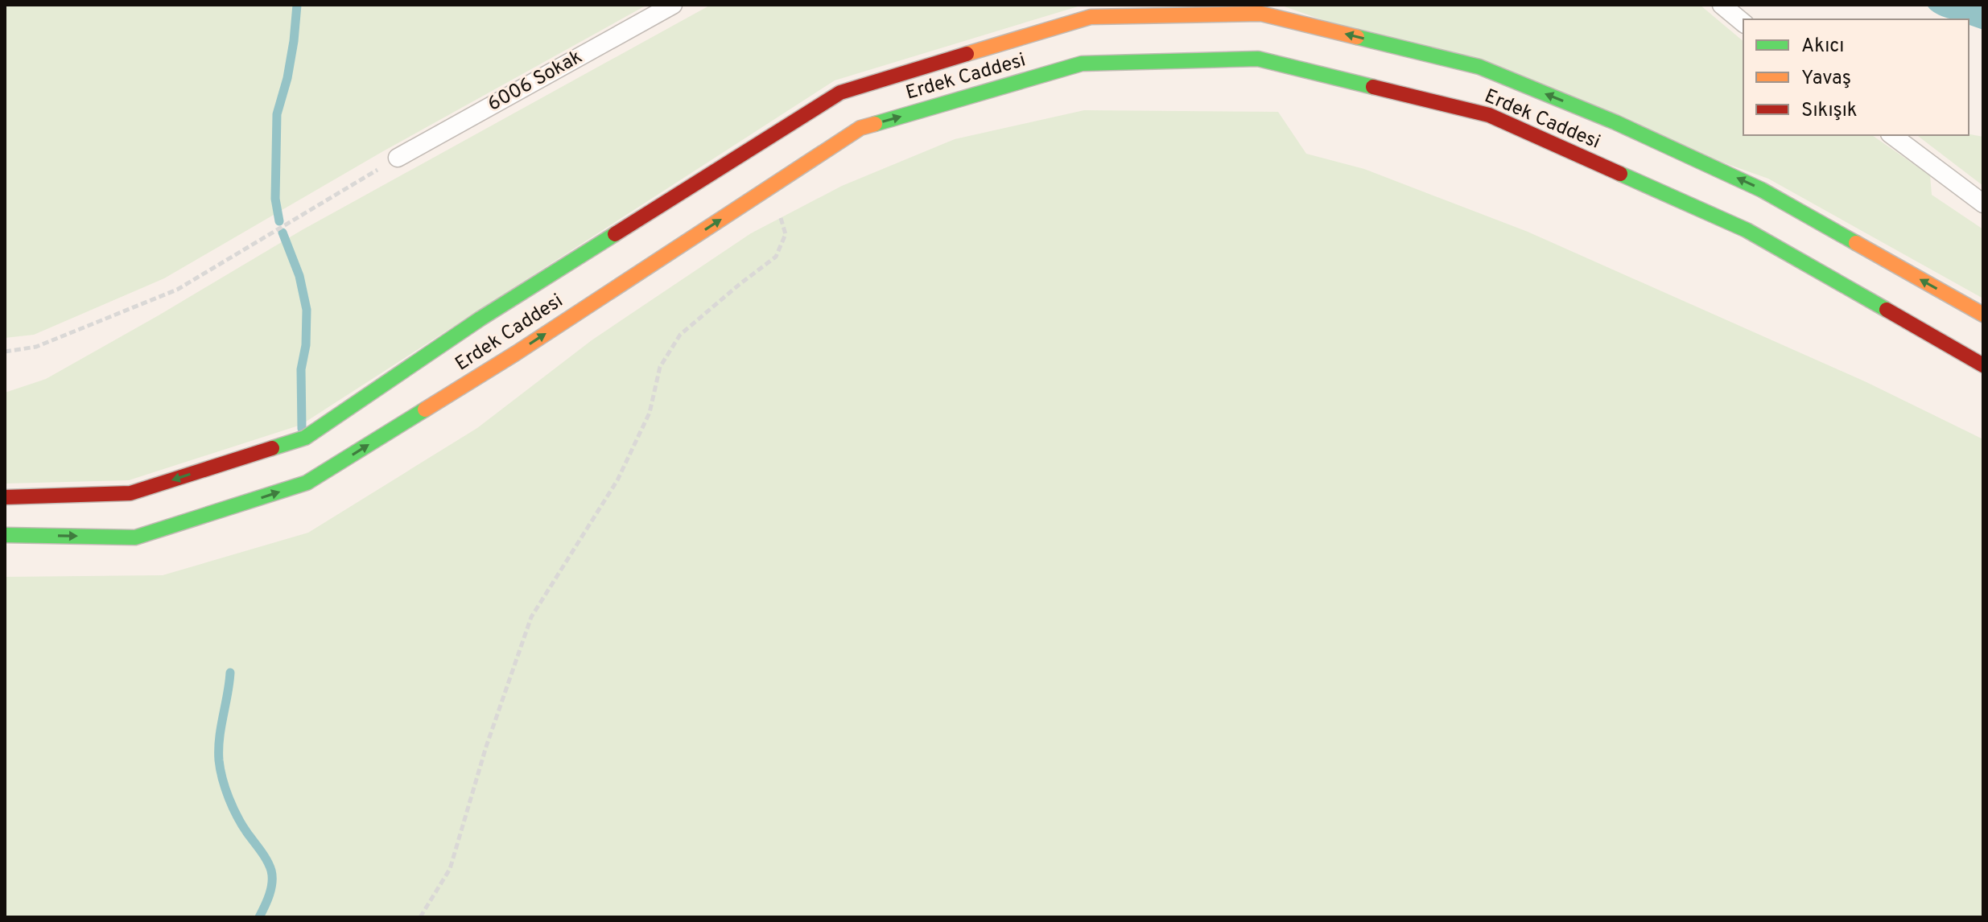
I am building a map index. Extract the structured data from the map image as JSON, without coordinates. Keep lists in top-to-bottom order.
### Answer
{
  "streets": {
    "main road": ["Erdek Caddesi"],
    "lane": ["6006 Sokak"]
  },
  "legend": ["Akıcı", "Yavaş", "Sıkışık"]
}
